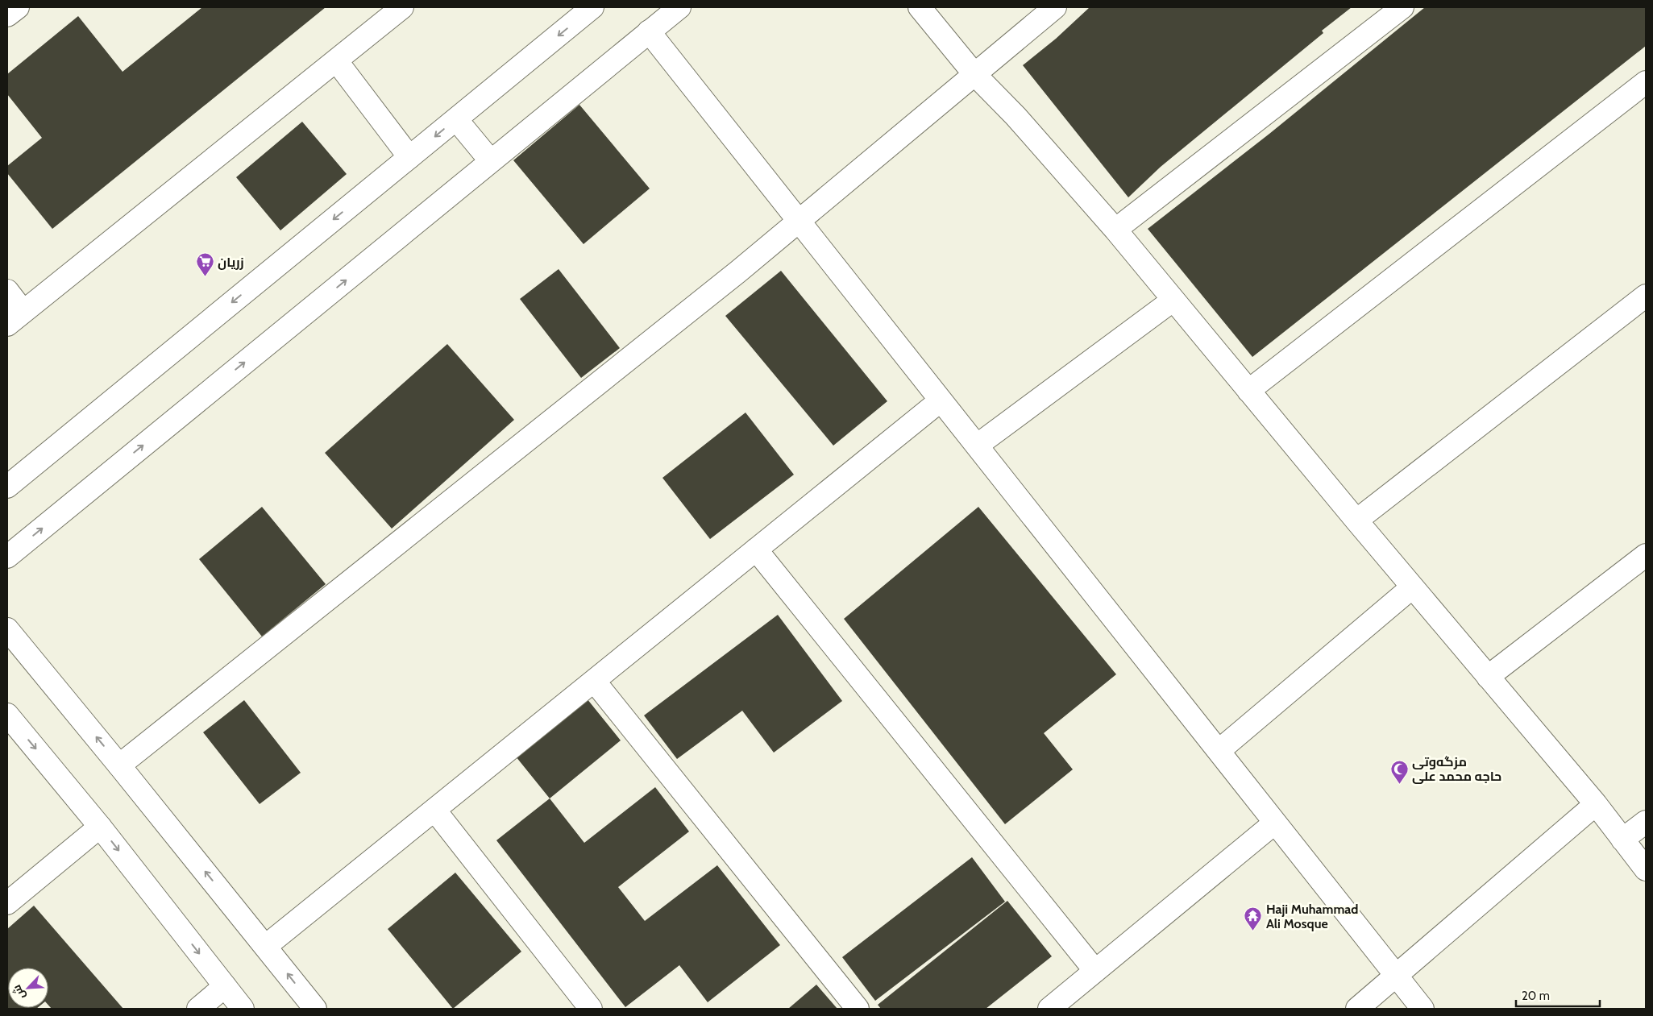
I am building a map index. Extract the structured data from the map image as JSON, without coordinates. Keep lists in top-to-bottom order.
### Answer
{
  "places": {
    "supermarket": ["زریان"],
    "mosque": ["مزگه‌وتی حاجه‌ محمد علی"],
    "temple": ["Haji Muhammad Ali Mosque"]
  },
  "scale_bar": "20 m",
  "north": "bottom left"
}
